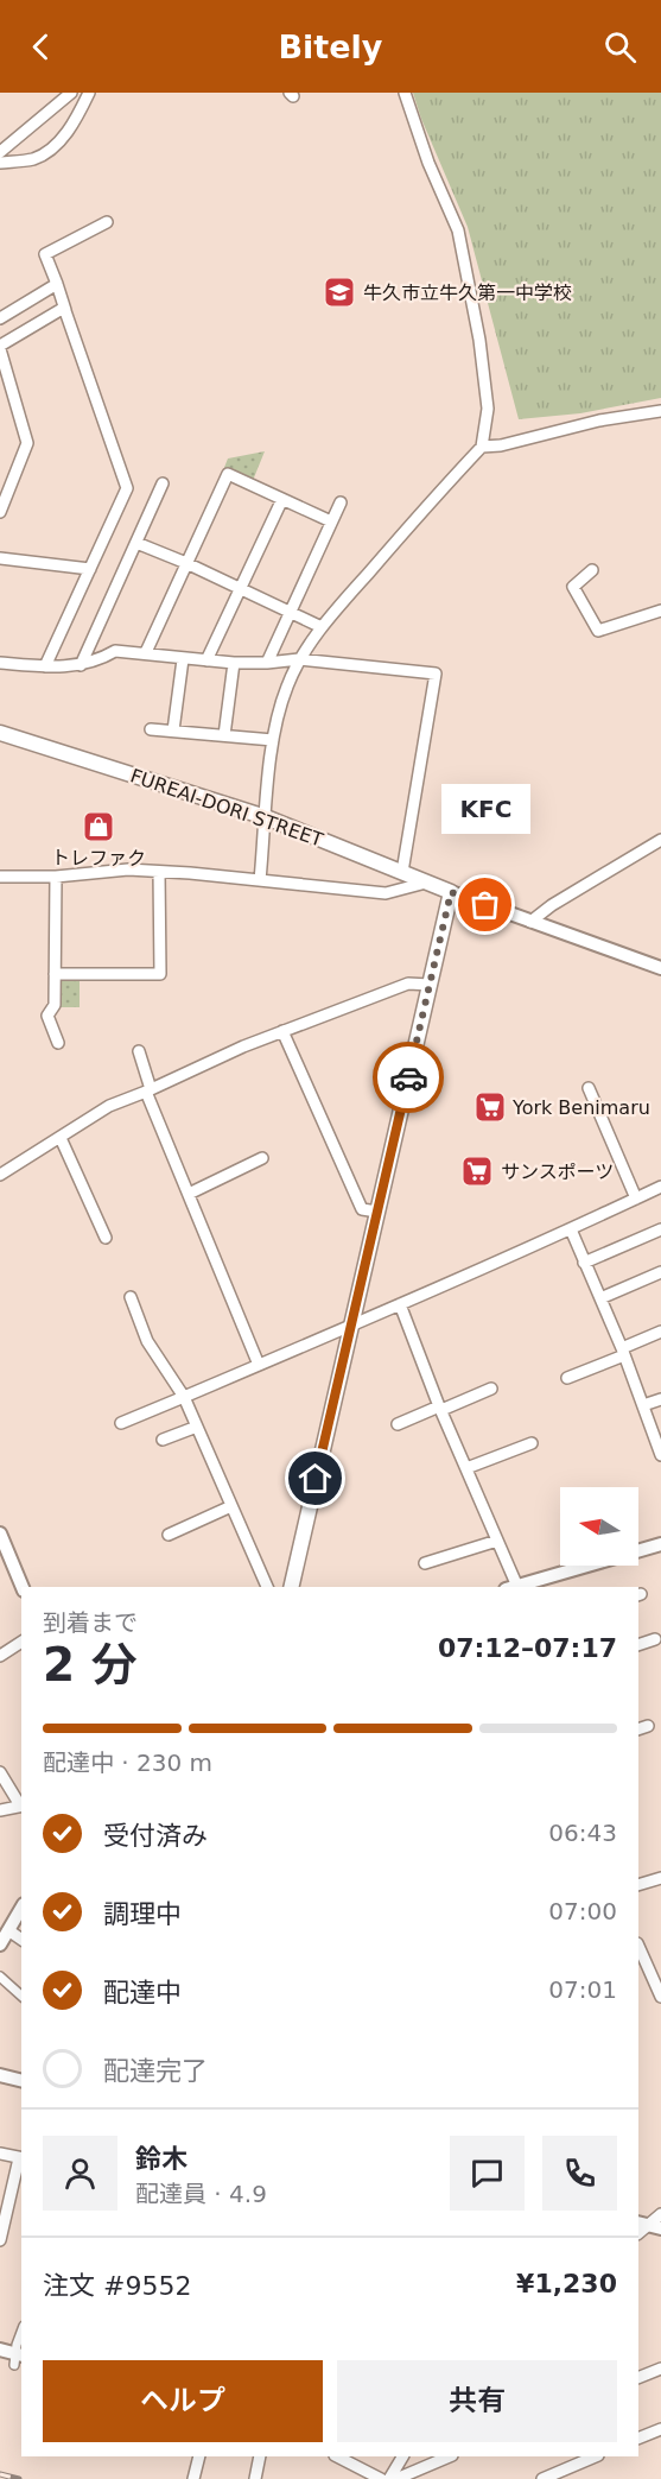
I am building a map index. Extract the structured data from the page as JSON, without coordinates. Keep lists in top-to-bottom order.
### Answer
{
  "streets": {
    "main road": ["FUREAI-DORI STREET"]
  },
  "places": {
    "school or university": ["牛久市立牛久第一中学校"],
    "shop": ["トレファク"],
    "other": ["KFC"],
    "supermarket": ["York Benimaru", "サンスポーツ"]
  },
  "north": "left",
  "page": {
    "header": "Bitely",
    "bubble": "KFC",
    "heading": ["2 分", "到着まで", "07:12–07:17"],
    "panel": [
      "鈴木",
      "配達員 · 4.9",
      "注文 #9552",
      "¥1,230"
    ],
    "bar": "配達中 · 230 m",
    "list": [
      ["受付済み", "06:43"],
      ["調理中", "07:00"],
      ["配達中", "07:01"],
      "配達完了"
    ],
    "buttons": ["ヘルプ", "共有"]
  }
}
